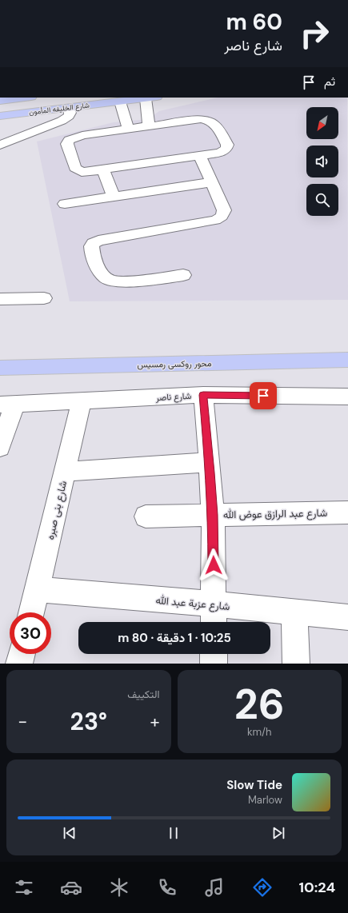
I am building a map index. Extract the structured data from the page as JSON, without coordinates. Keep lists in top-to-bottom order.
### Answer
{
  "streets": {
    "main road": ["شارع الخليفه المأمون", "محور روكسى رمسيس"],
    "street": [
      "شارع ناصر",
      "شارع بنى صبره",
      "شارع عبد الرازق عوض الله",
      "شارع عزبة عبد الله"
    ]
  },
  "crossings": [
    ["شارع ناصر", "شارع بنى صبره"],
    ["شارع بنى صبره", "شارع عزبة عبد الله"]
  ],
  "north": "bottom left",
  "page": {
    "turn": ["60 m", "شارع ناصر"],
    "then": "ثم",
    "limit": "30",
    "trip": "10:25 · 1 دقيقة · 80 m",
    "tile": [
      ["26", "km/h"],
      "التكييف"
    ],
    "heat": ["−", "23°", "+"],
    "song": ["Slow Tide", "Marlow"],
    "tabs": "10:24"
  }
}
